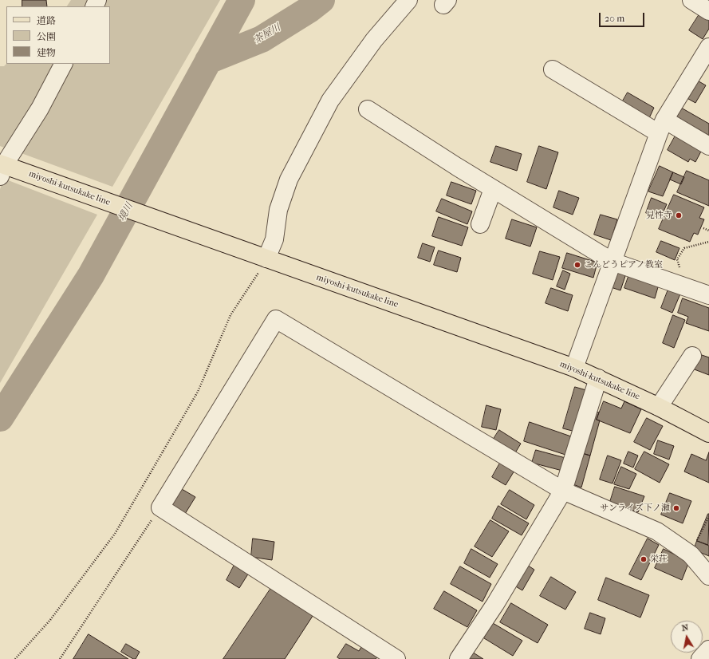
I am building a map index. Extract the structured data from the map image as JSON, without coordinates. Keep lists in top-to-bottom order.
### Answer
{
  "streets": {
    "main road": ["miyoshi-kutsukake line"]
  },
  "water": ["茶屋川", "境川"],
  "places": [
    "見性寺",
    "こんどうピアノ教室",
    "サンライズ下ノ瀬",
    "栄荘"
  ],
  "legend": ["道路", "公園", "建物"],
  "scale_bar": "20 m",
  "north": "top"
}
